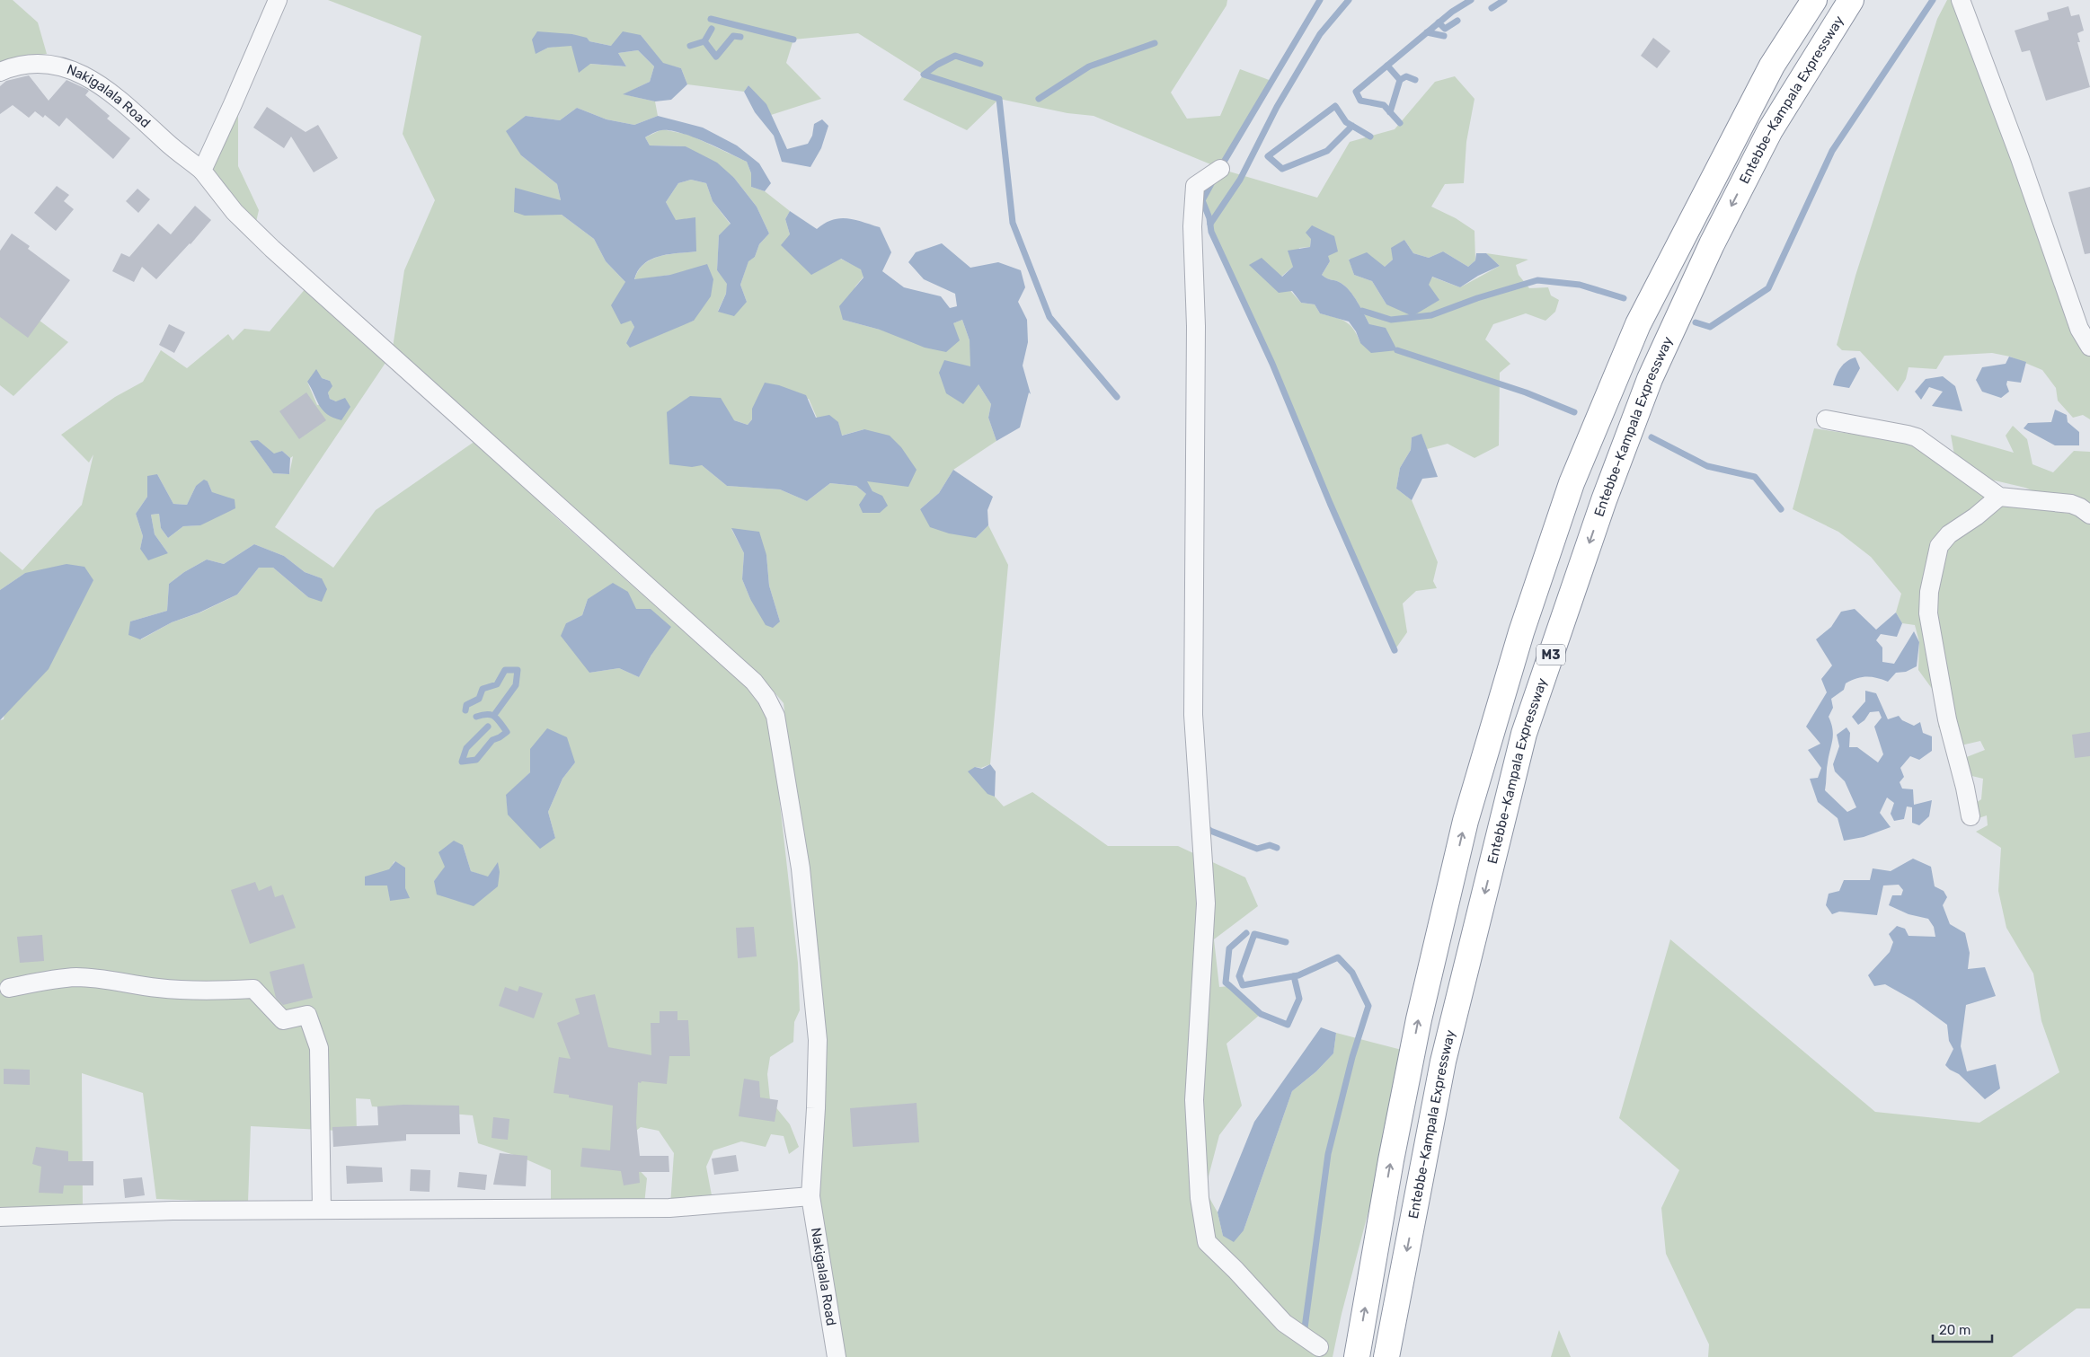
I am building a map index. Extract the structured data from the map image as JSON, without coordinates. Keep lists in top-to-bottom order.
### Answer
{
  "streets": {
    "highway": ["Entebbe–Kampala Expressway", "M3"],
    "street": ["Nakigalala Road"]
  },
  "scale_bar": "20 m"
}
